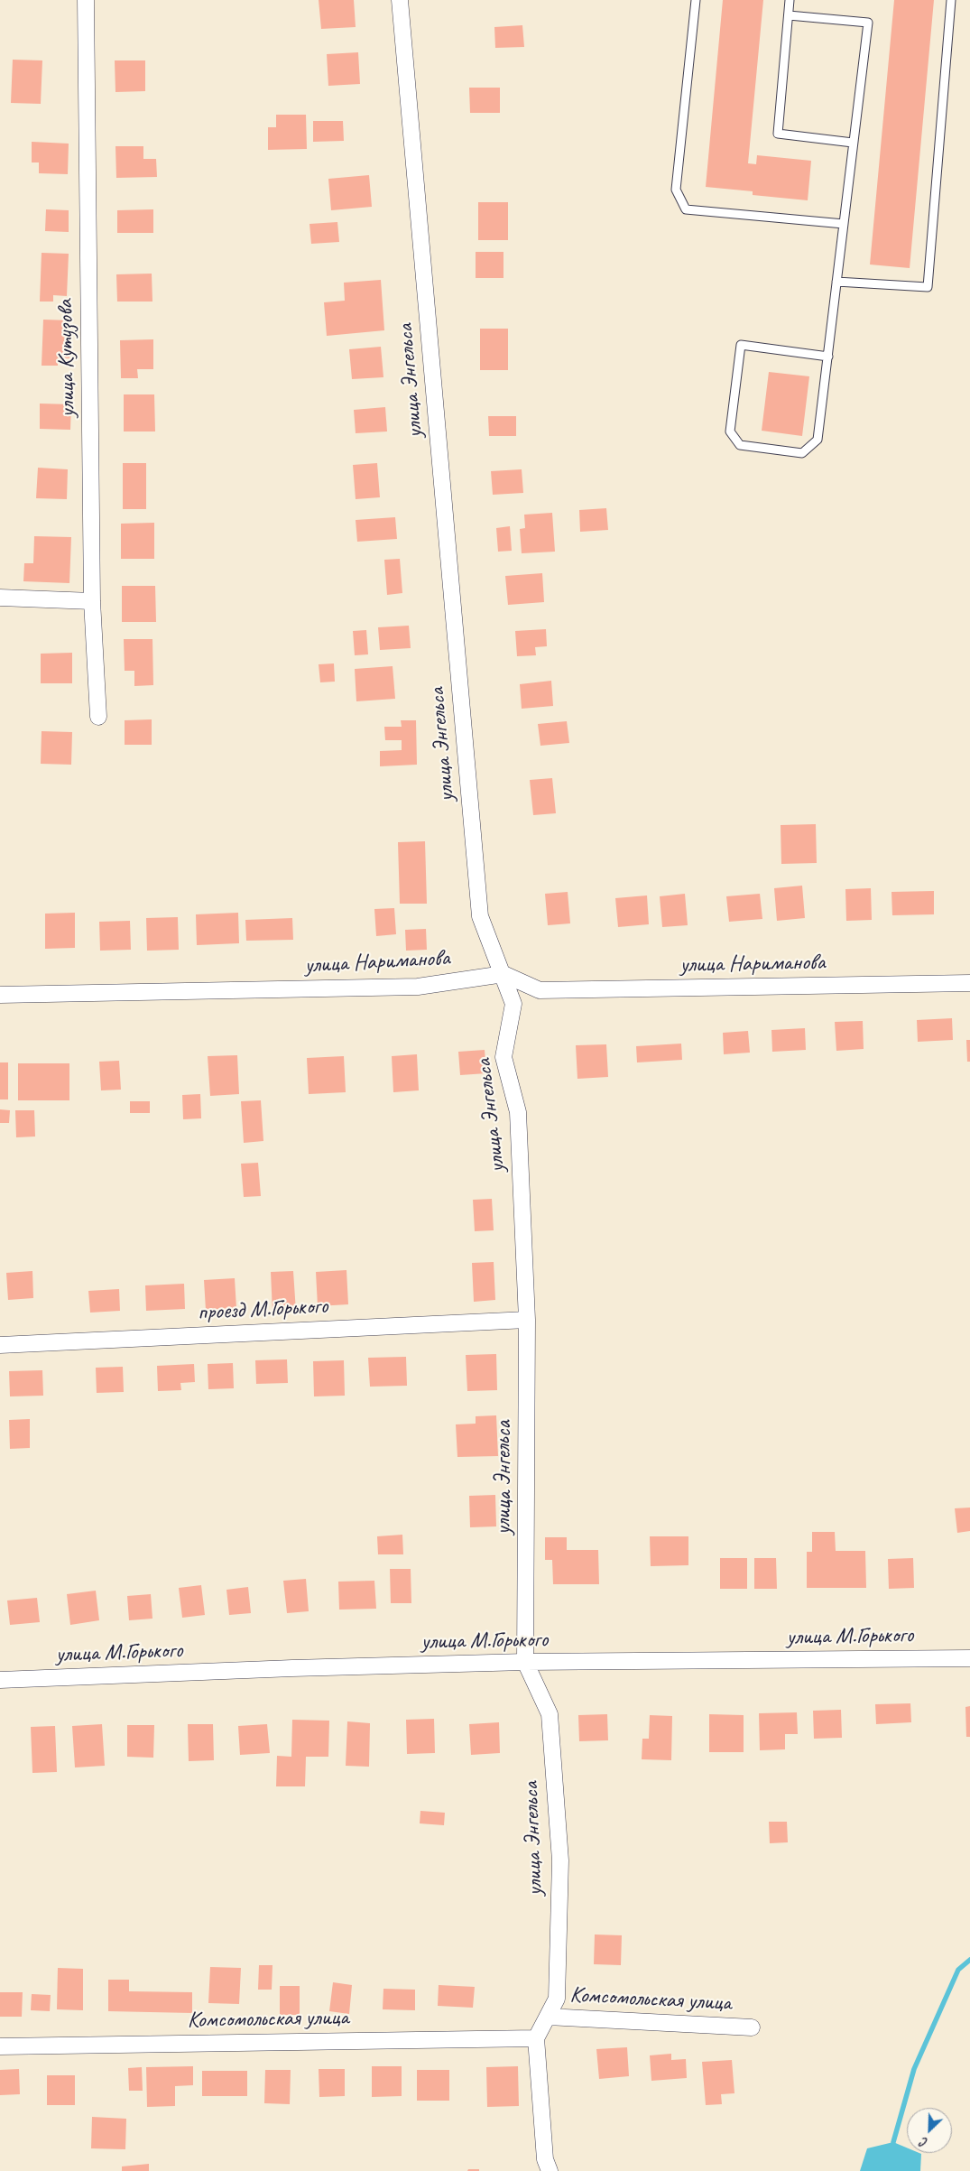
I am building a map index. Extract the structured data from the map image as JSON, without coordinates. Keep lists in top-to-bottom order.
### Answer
{
  "streets": {
    "street": [
      "улица Кутузова",
      "улица Энгельса",
      "улица Нариманова",
      "проезд М.Горького",
      "улица М.Горького",
      "Комсомольская улица"
    ]
  },
  "crossings": [
    ["улица Энгельса", "улица Нариманова"],
    ["улица Энгельса", "проезд М.Горького"],
    ["улица Энгельса", "улица М.Горького"],
    ["улица Энгельса", "Комсомольская улица"]
  ],
  "north": "bottom left"
}
